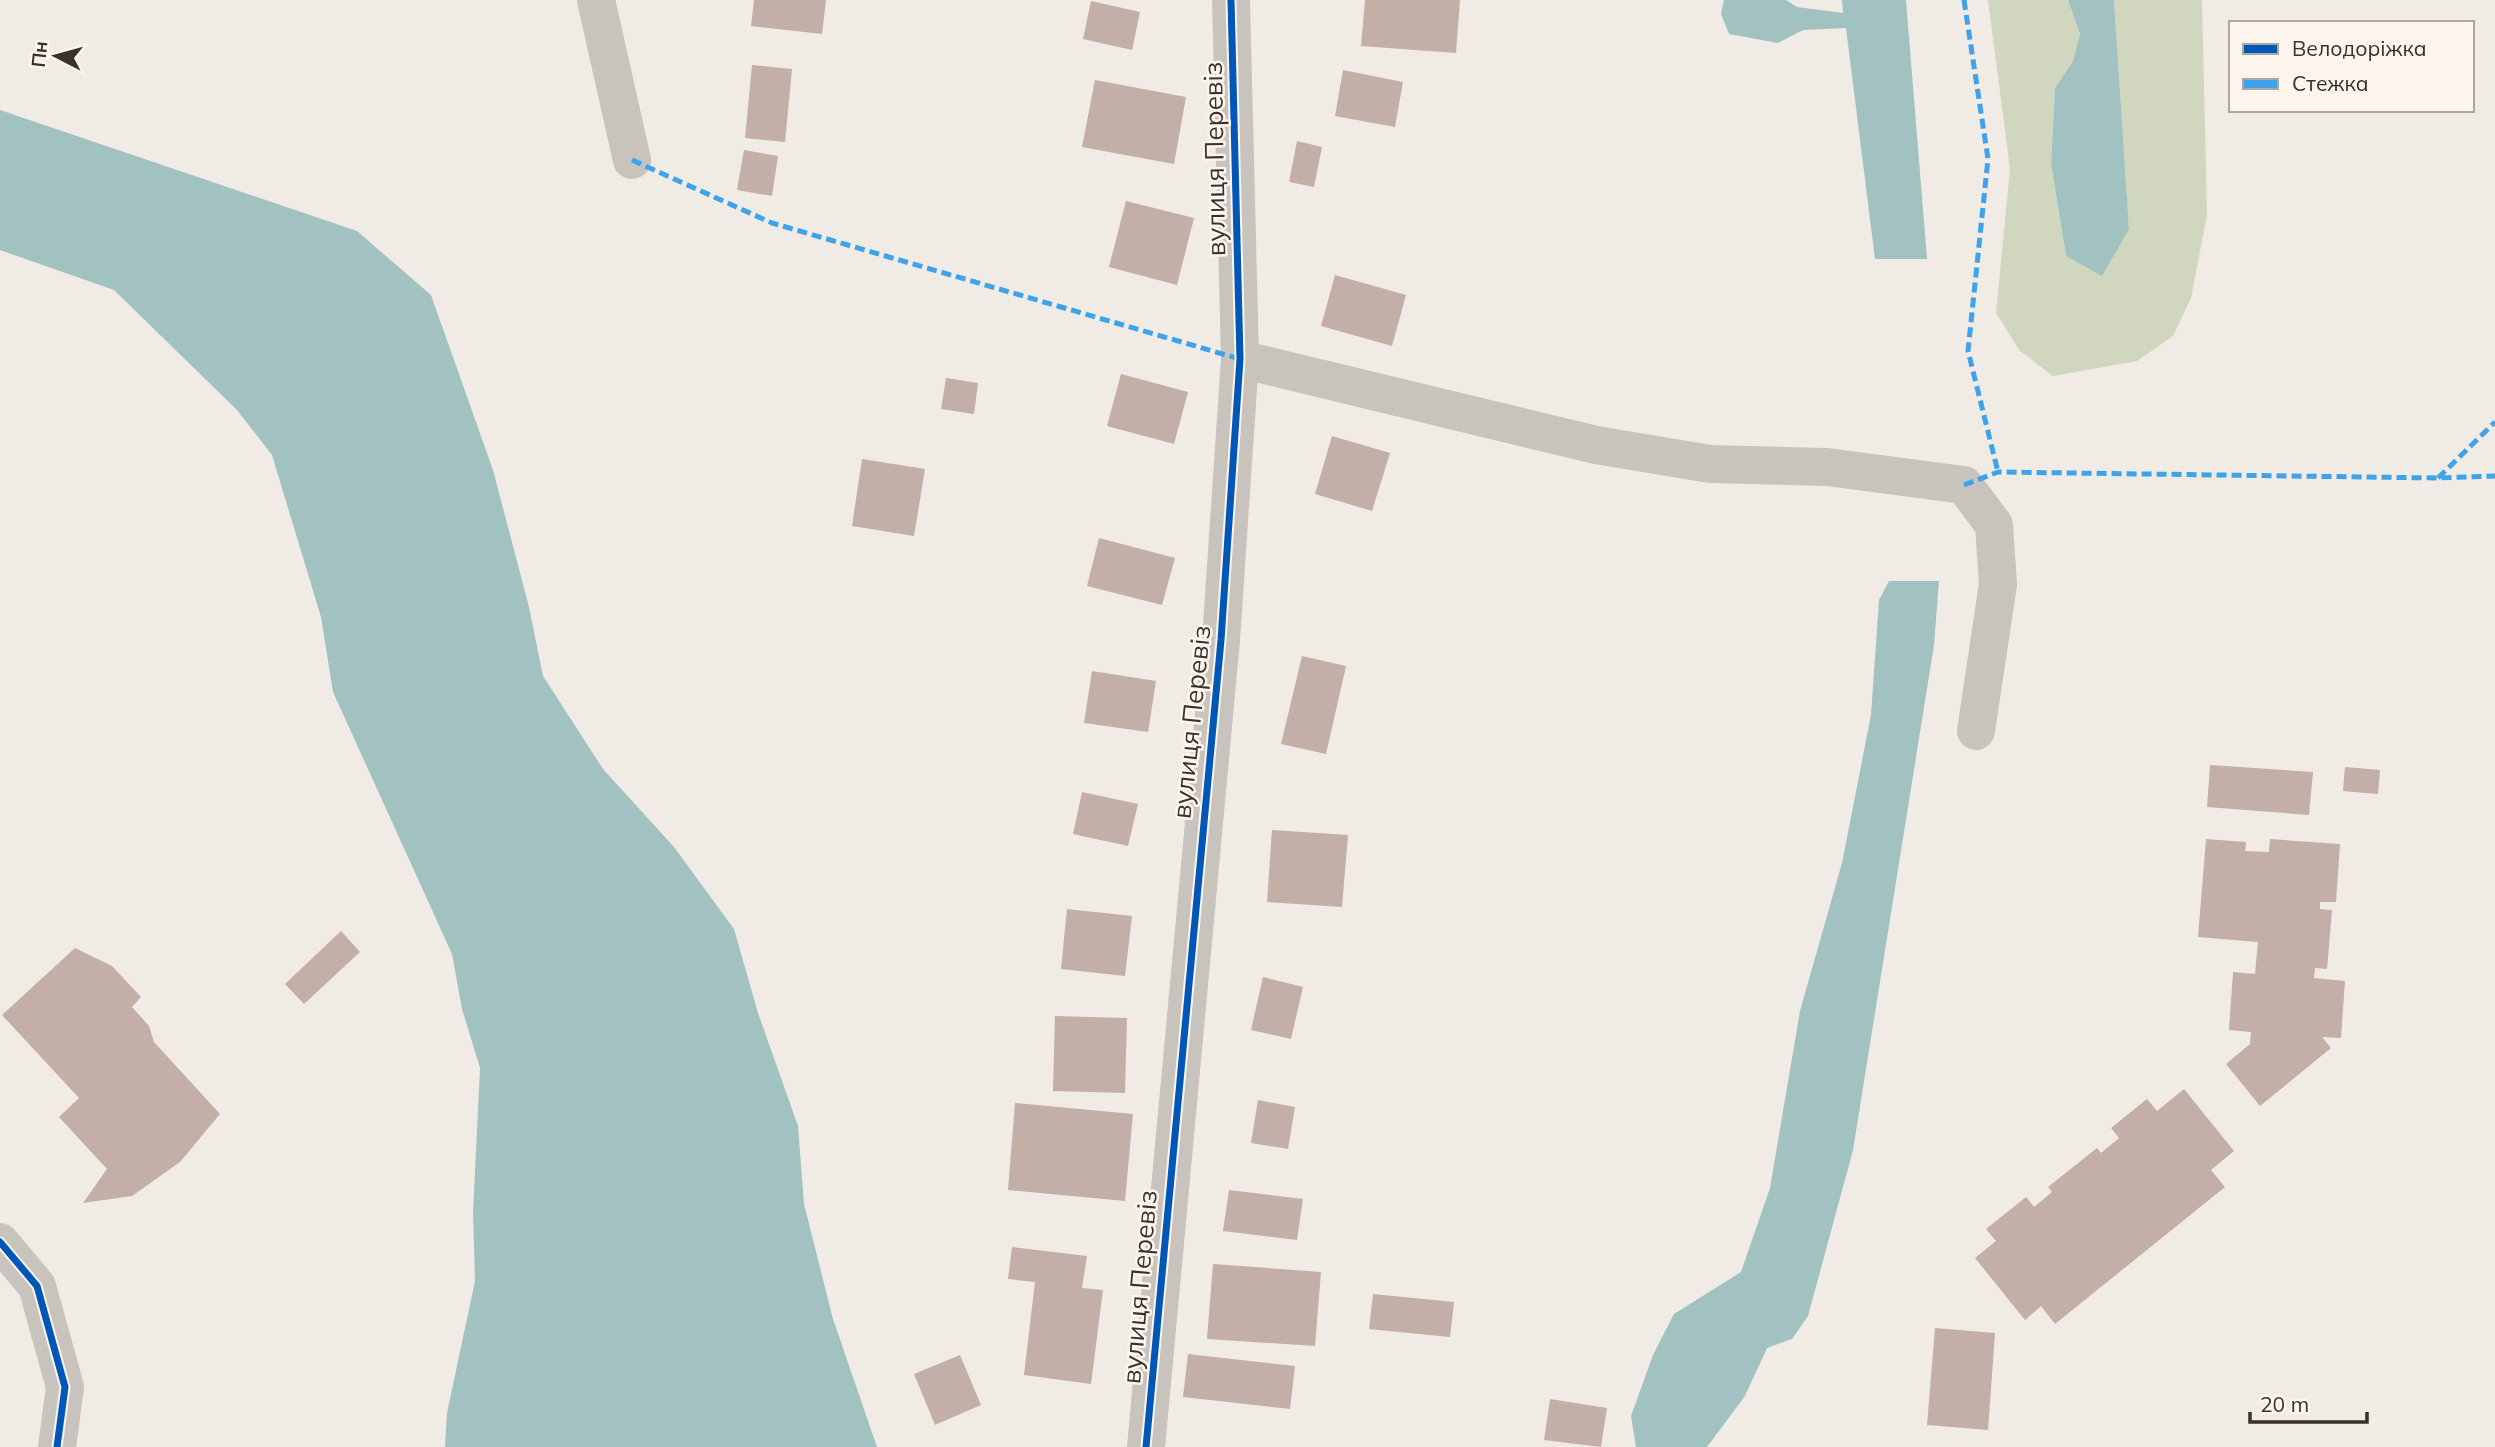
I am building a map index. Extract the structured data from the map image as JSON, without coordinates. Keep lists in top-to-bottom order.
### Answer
{
  "streets": {
    "street": ["вулиця Перевіз"]
  },
  "legend": ["Велодоріжка", "Стежка"],
  "scale_bar": "20 m",
  "north": "left"
}
